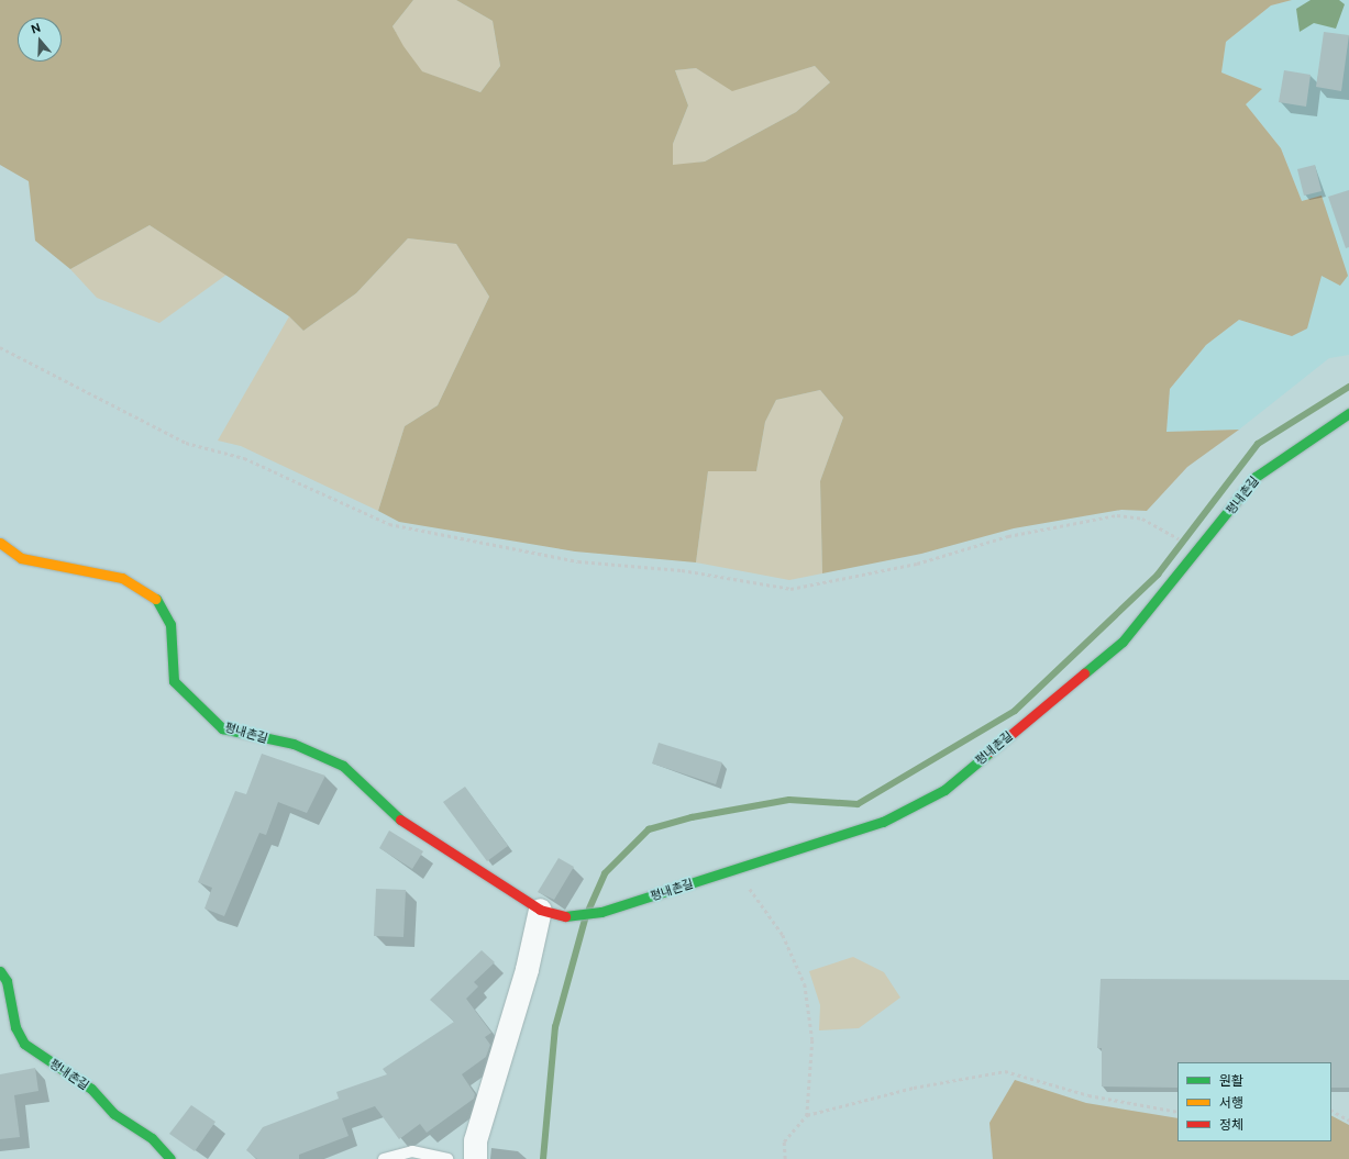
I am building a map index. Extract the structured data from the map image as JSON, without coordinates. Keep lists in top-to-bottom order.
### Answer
{
  "streets": {
    "street": ["평내촌길"]
  },
  "legend": ["원활", "서행", "정체"],
  "north": "top"
}
